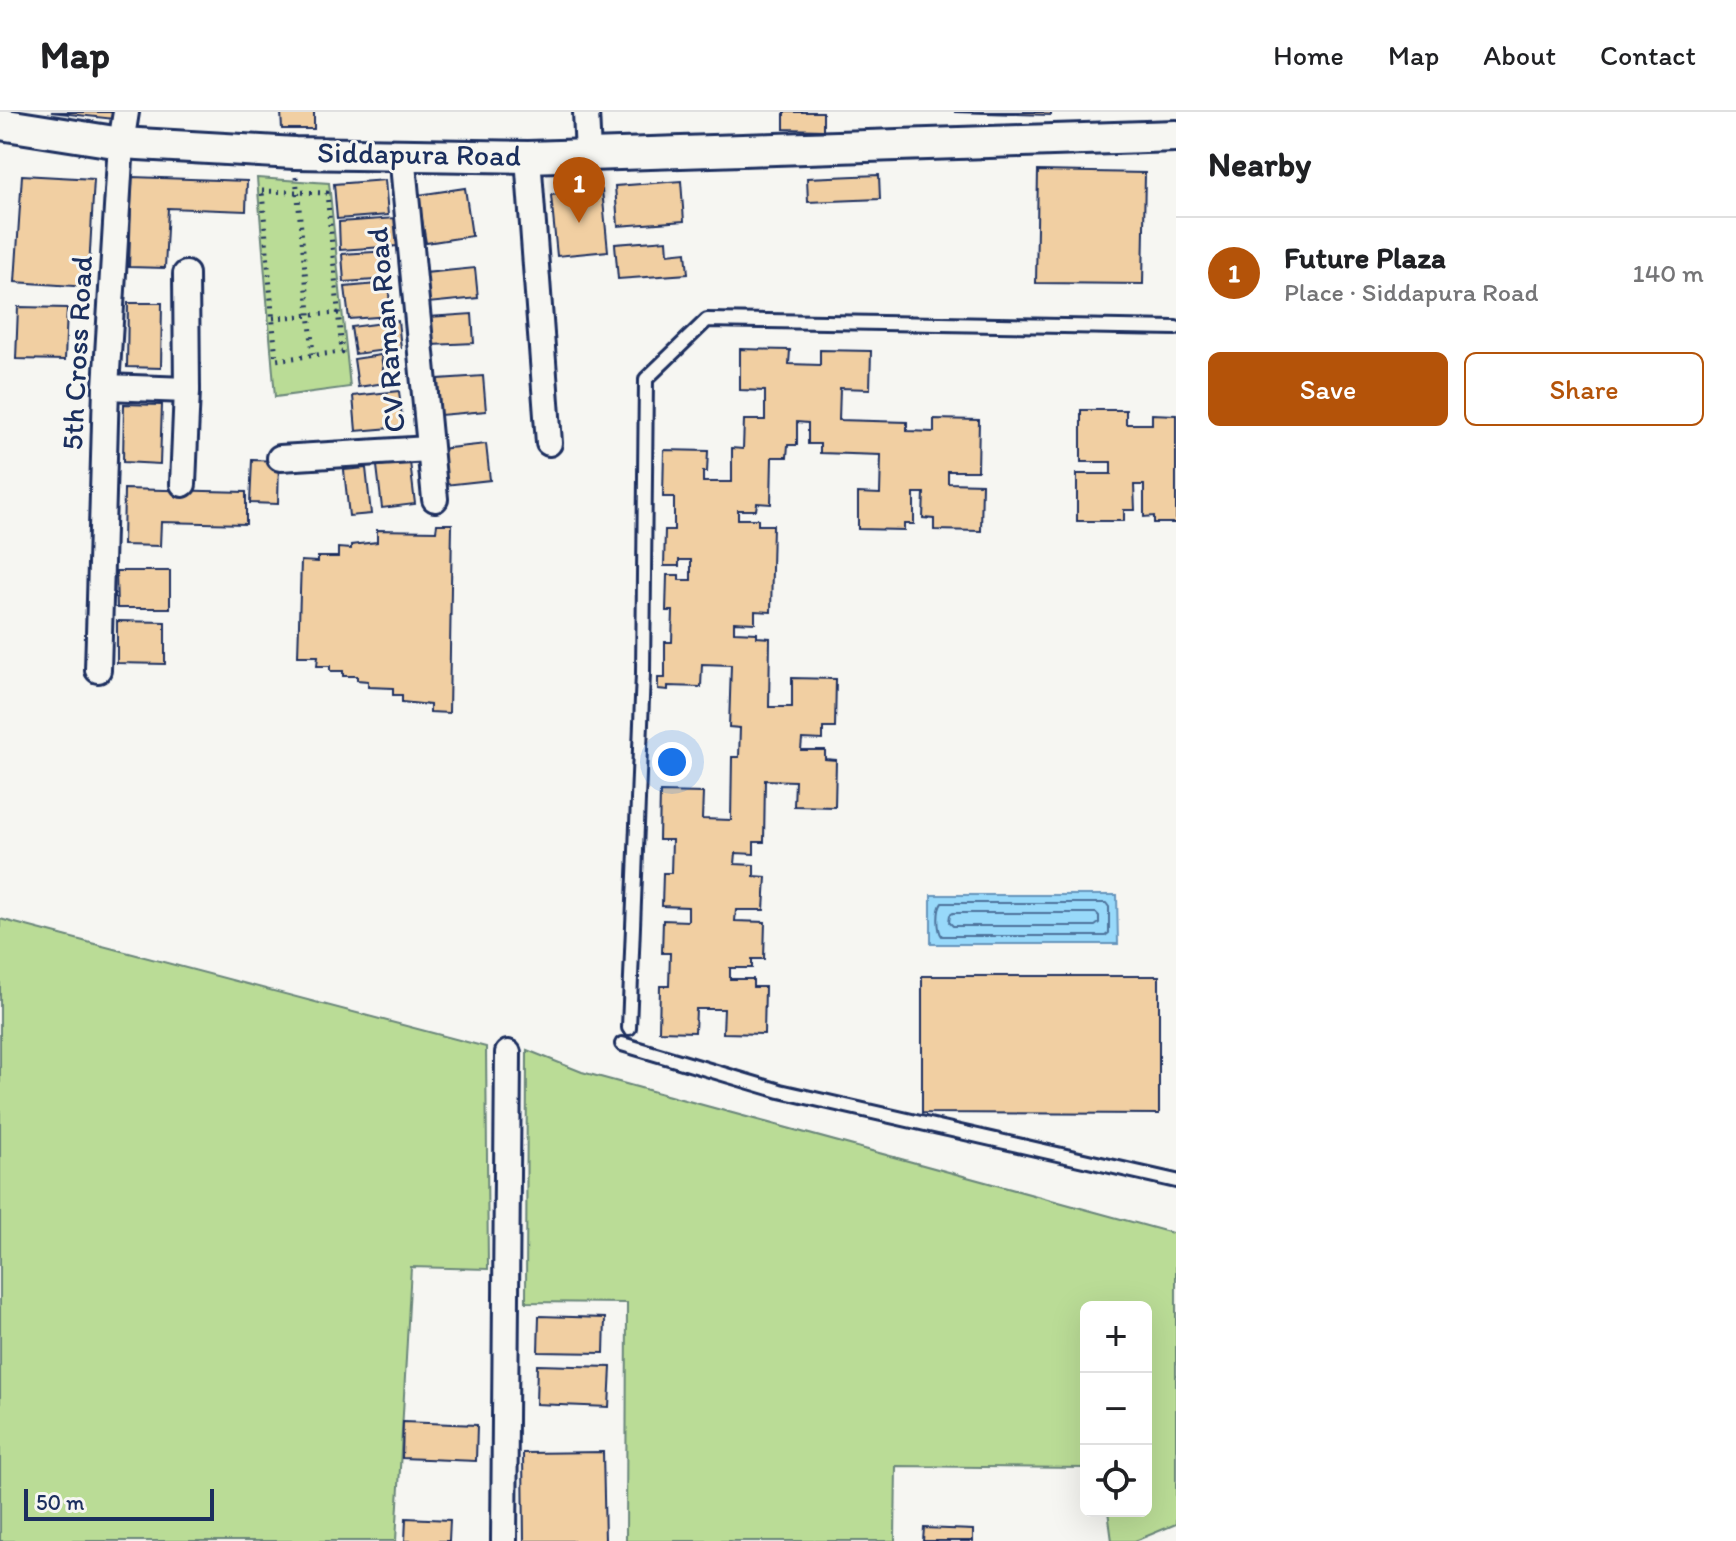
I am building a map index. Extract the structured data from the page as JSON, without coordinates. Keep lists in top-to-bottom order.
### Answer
{
  "streets": {
    "street": ["Siddapura Road", "CV Raman Road", "5th Cross Road"]
  },
  "crossings": [
    ["Siddapura Road", "CV Raman Road"],
    ["Siddapura Road", "5th Cross Road"]
  ],
  "scale_bar": "50 m",
  "page": {
    "header": "Map",
    "nav": [
      "Home",
      "Map",
      "About",
      "Contact"
    ],
    "heading": "Nearby",
    "pins": "1",
    "list": [
      {
        "mark": "1",
        "name": "Future Plaza",
        "note": "Place · Siddapura Road",
        "value": "140 m"
      }
    ],
    "buttons": ["Save", "Share"],
    "map_buttons": ["+", "−"],
    "scale": "50 m"
  }
}
